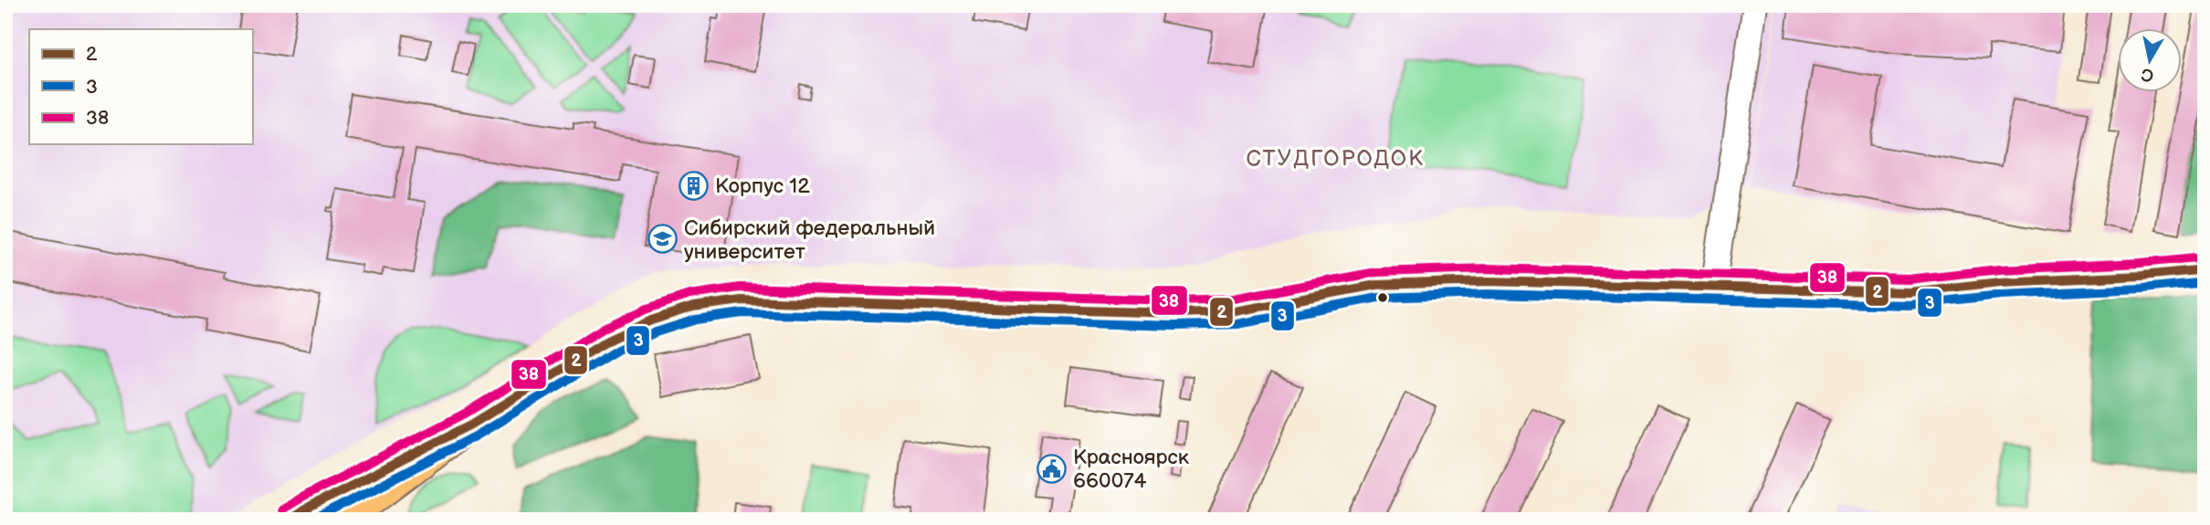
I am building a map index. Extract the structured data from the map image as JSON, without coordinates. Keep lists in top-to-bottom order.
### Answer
{
  "districts": ["СТУДГОРОДОК"],
  "places": {
    "building": ["Корпус 12"],
    "school or university": ["Сибирский федеральный университет"],
    "public building": ["Красноярск 660074"]
  },
  "lines": ["transit line 38", "transit line 2", "transit line 3"],
  "legend": ["2", "3", "38"],
  "north": "bottom"
}
